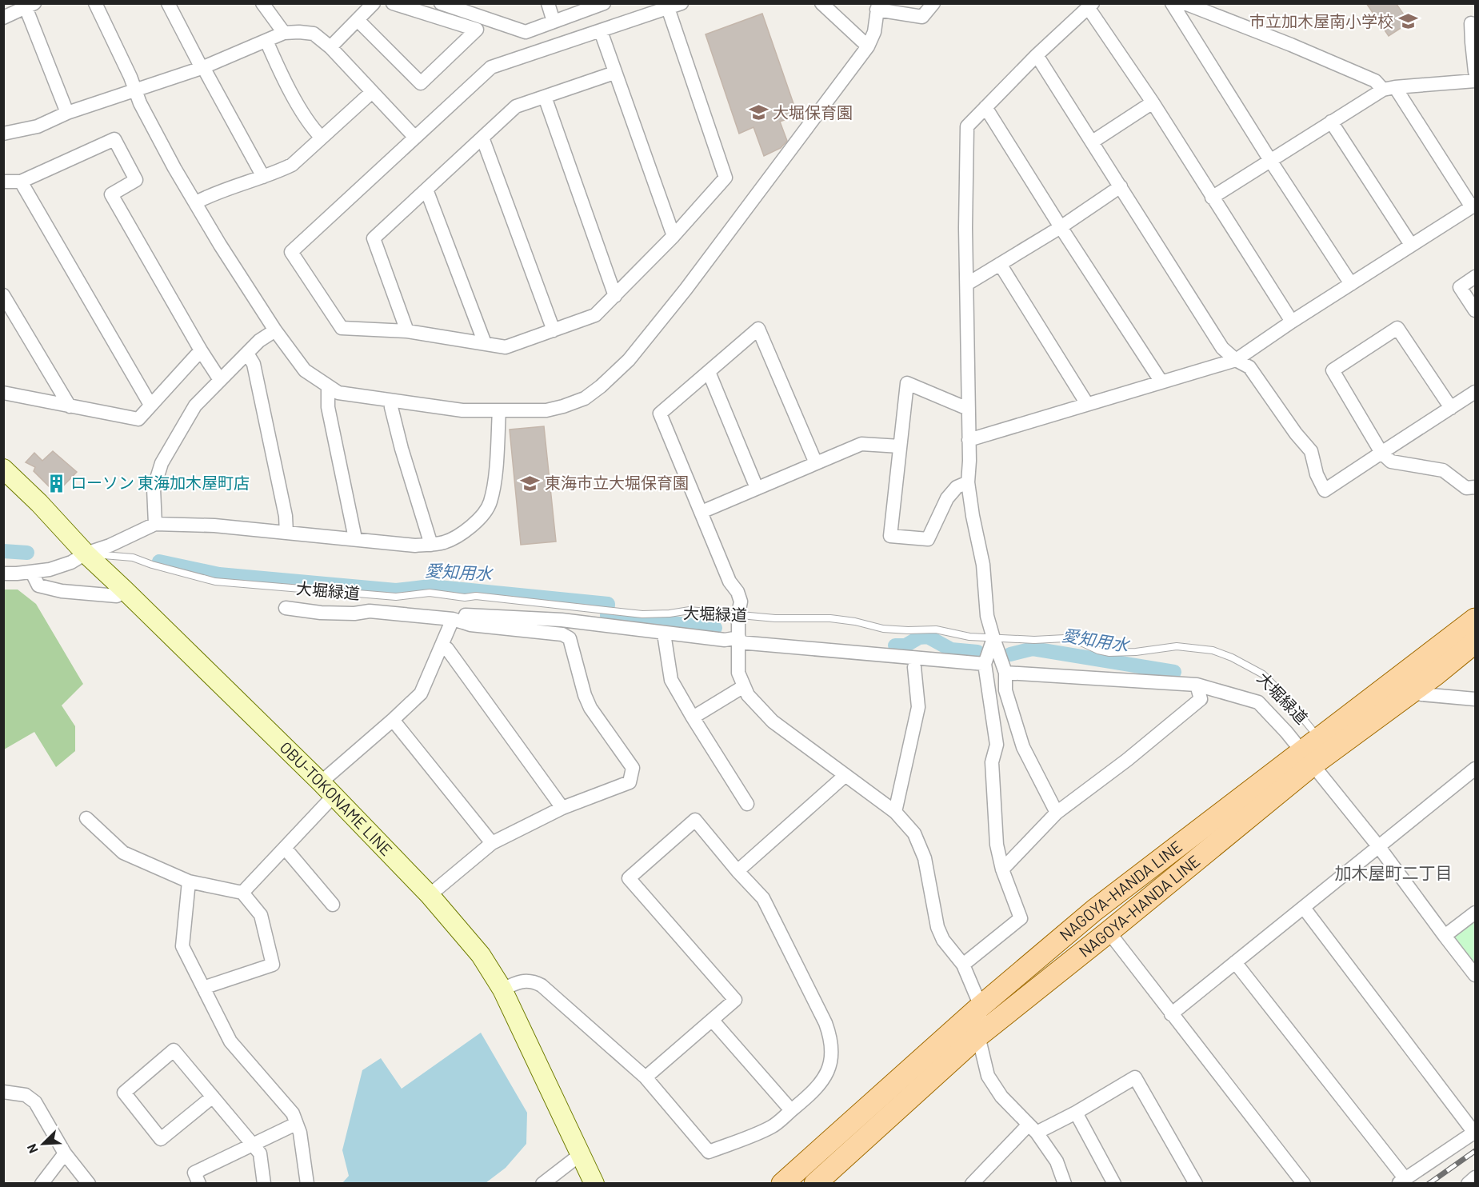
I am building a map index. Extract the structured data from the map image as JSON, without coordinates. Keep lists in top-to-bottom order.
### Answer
{
  "streets": {
    "main road": ["OBU-TOKONAME LINE", "NAGOYA-HANDA LINE"],
    "lane": ["大堀緑道"]
  },
  "crossings": [
    ["大堀緑道", "OBU-TOKONAME LINE"]
  ],
  "districts": ["加木屋町二丁目"],
  "water": ["愛知用水"],
  "places": {
    "school or university": ["市立加木屋南小学校", "大堀保育園", "東海市立大堀保育園"],
    "building": ["ローソン 東海加木屋町店"]
  },
  "north": "bottom left"
}
